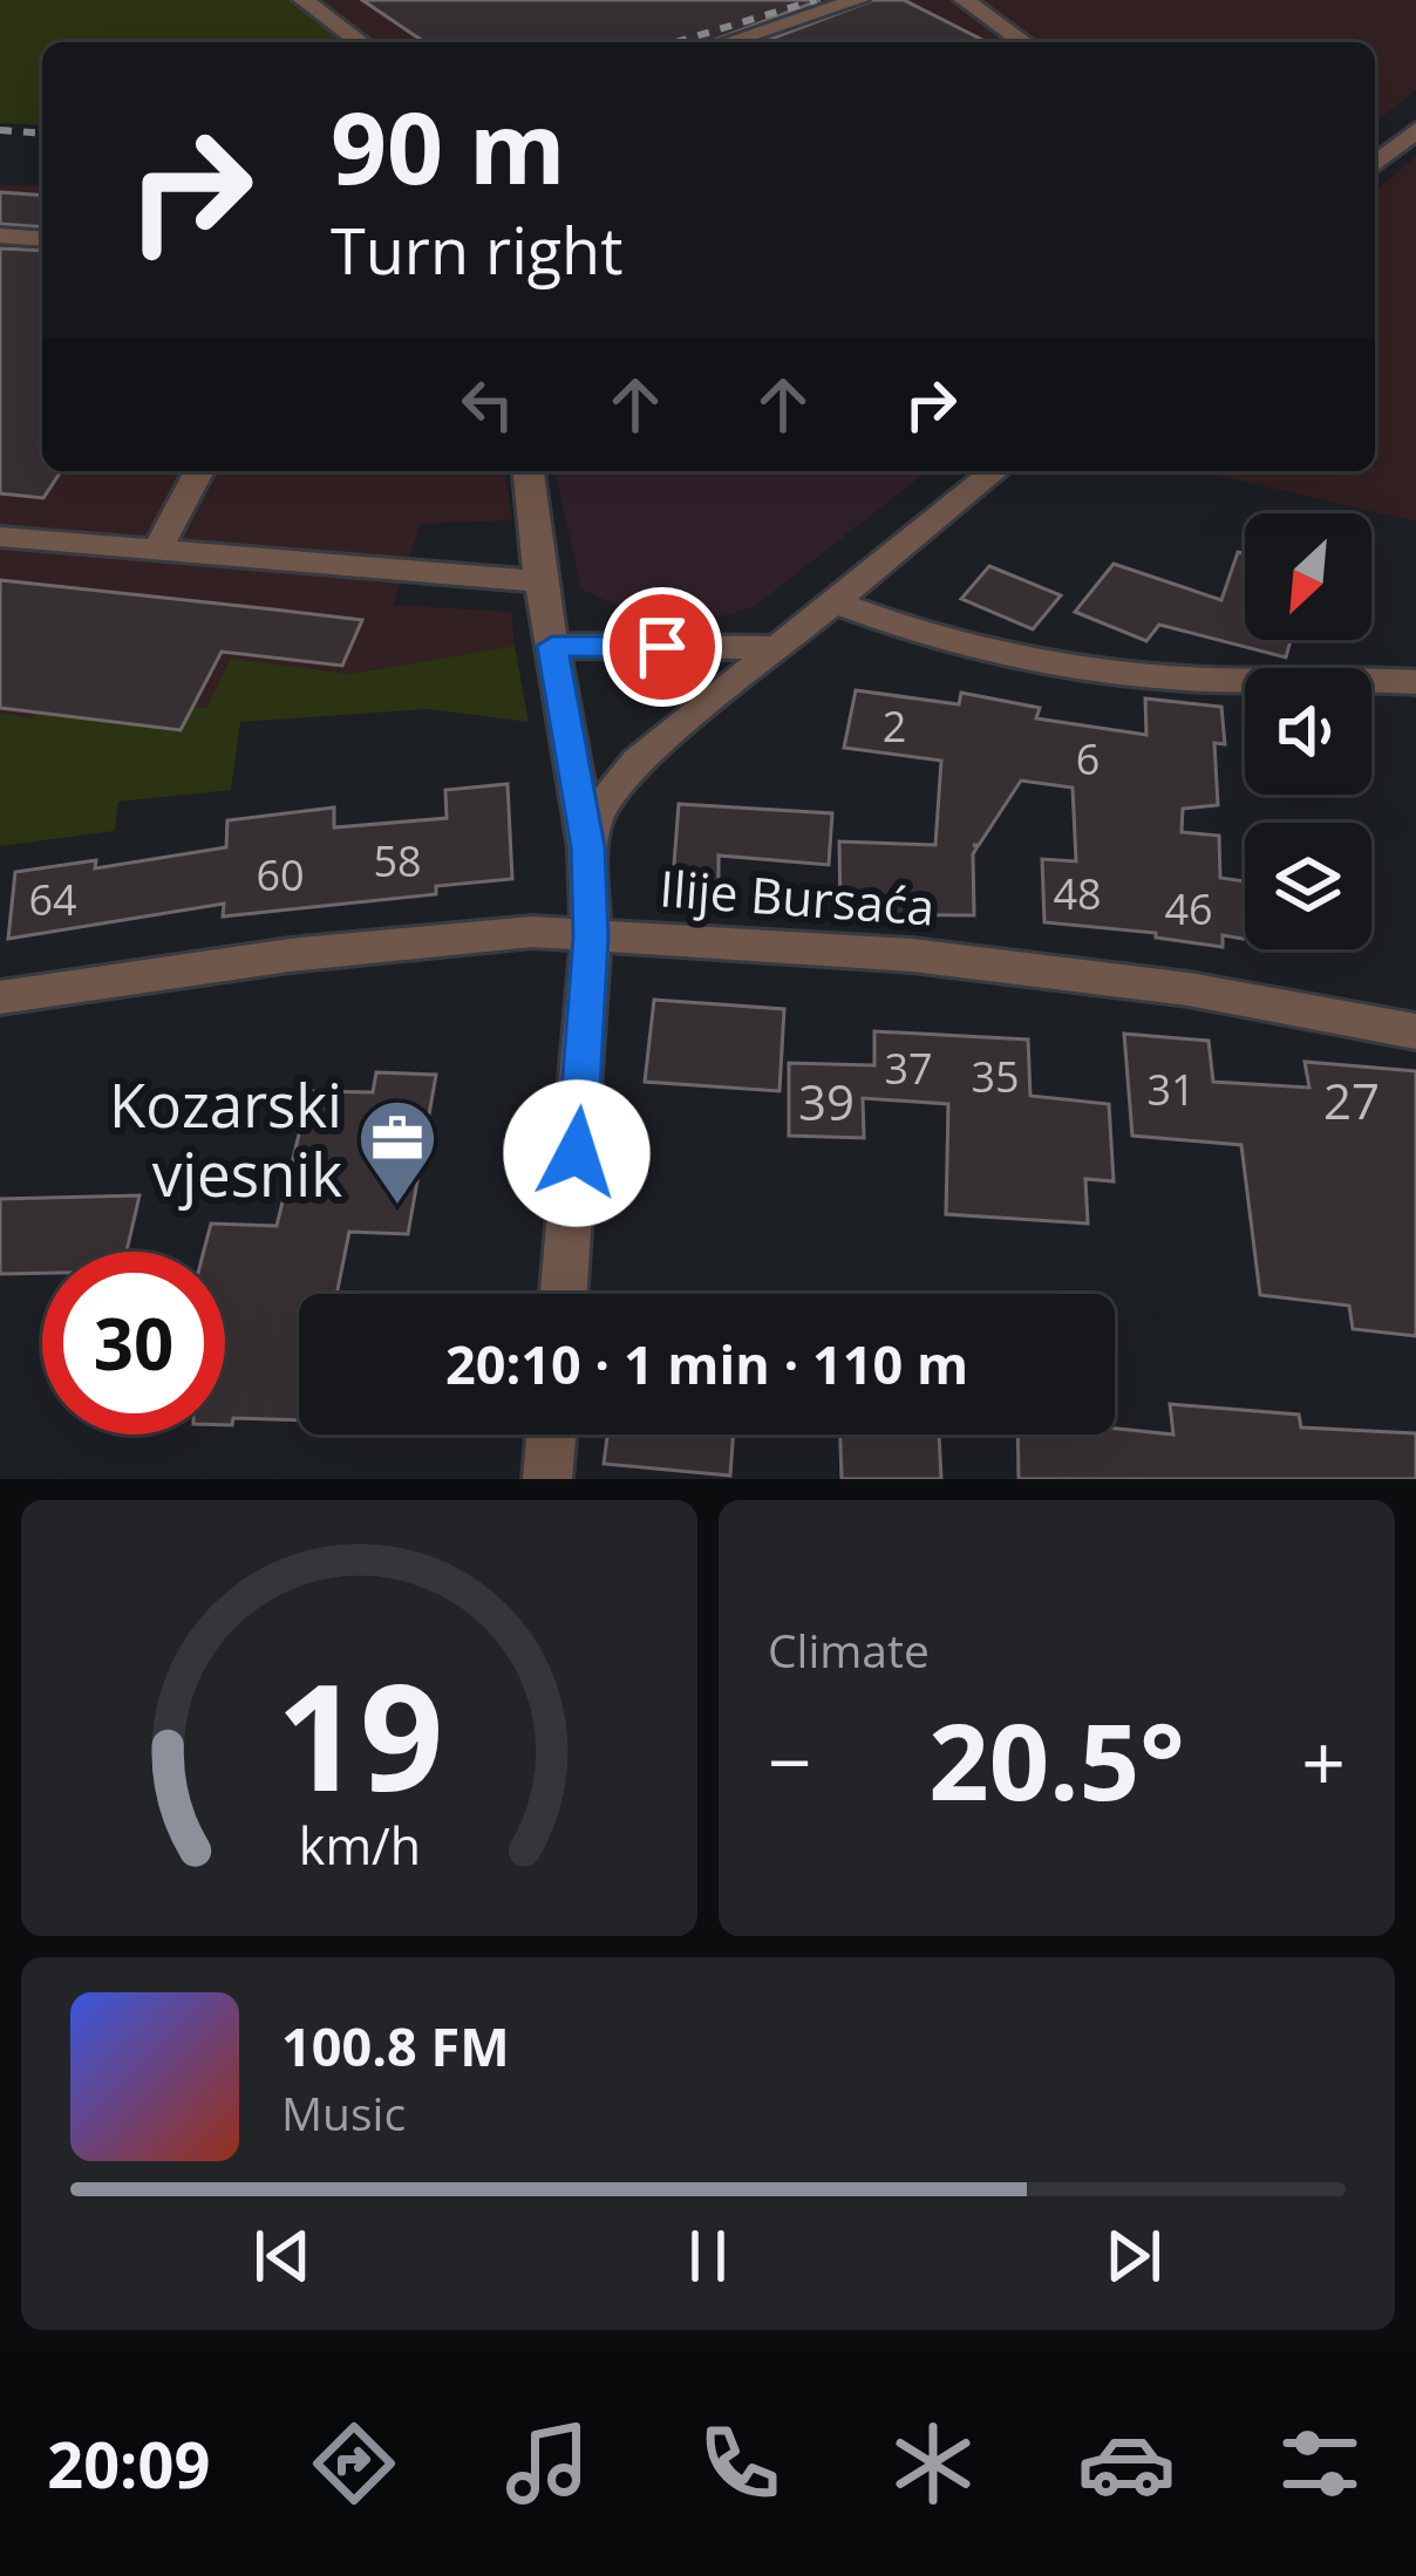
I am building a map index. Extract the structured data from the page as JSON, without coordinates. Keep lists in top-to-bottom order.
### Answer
{
  "streets": {
    "street": ["Ilije Bursaća"]
  },
  "places": {
    "office": ["Kozarski vjesnik"]
  },
  "house_numbers": [
    "2",
    "6",
    "58",
    "60",
    "48",
    "64",
    "46",
    "37",
    "35",
    "31",
    "27",
    "39"
  ],
  "north": "bottom left",
  "page": {
    "turn": ["90 m", "Turn right"],
    "limit": "30",
    "trip": "20:10 · 1 min · 110 m",
    "tile": "Climate",
    "heat": ["−", "20.5°", "+"],
    "song": ["100.8 FM", "Music"],
    "tabs": "20:09",
    "gauge": ["19", "km/h"]
  }
}
